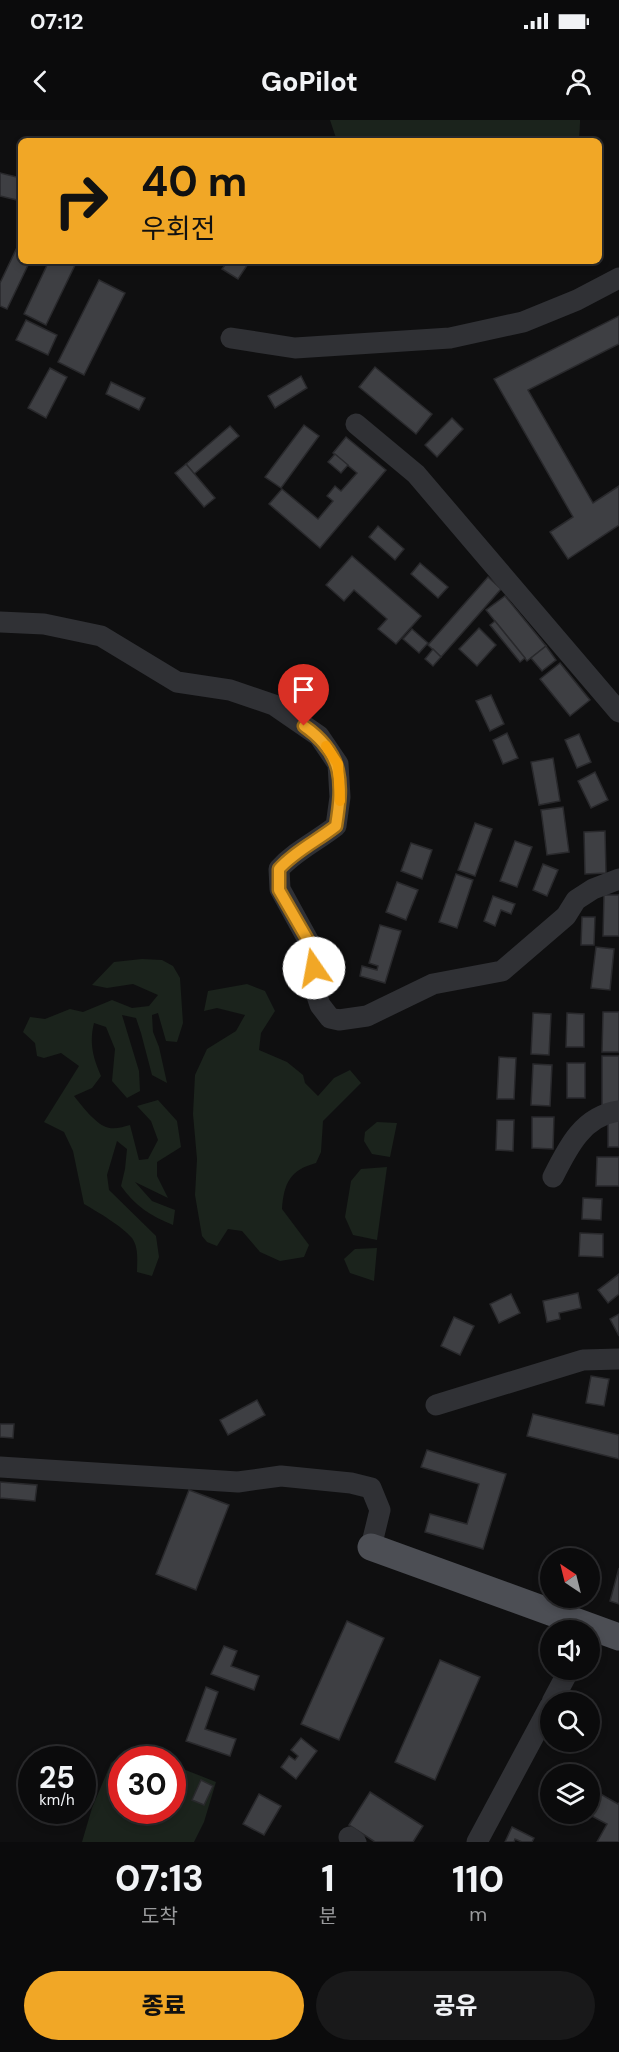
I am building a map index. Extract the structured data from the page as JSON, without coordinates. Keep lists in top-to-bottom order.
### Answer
{
  "north": "top left",
  "page": {
    "status": "07:12",
    "header": "GoPilot",
    "turn": ["40 m", "우회전"],
    "speed": "25 km/h",
    "limit": "30",
    "eta": [
      "07:13",
      "도착",
      "1",
      "분",
      "110",
      "m"
    ],
    "buttons": ["종료", "공유"]
  }
}
